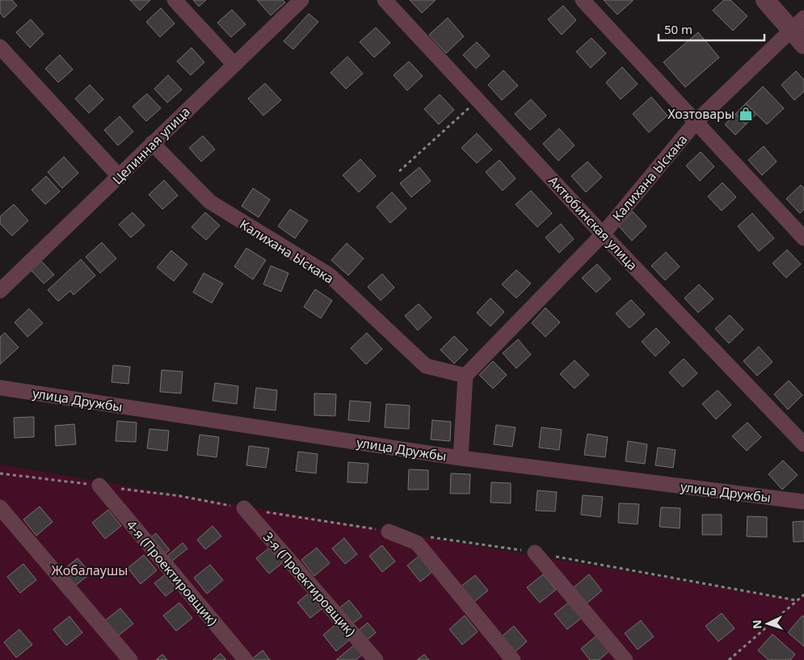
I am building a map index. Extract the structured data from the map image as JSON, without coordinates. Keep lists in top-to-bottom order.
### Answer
{
  "streets": {
    "street": [
      "Целинная улица",
      "Калихана Ыскака",
      "Актюбинская улица",
      "улица Дружбы",
      "4-я (Проектировщик)",
      "3-я (Проектировщик)"
    ]
  },
  "crossings": [
    ["Целинная улица", "Калихана Ыскака"],
    ["Калихана Ыскака", "Актюбинская улица"]
  ],
  "parks": ["Жобалаушы"],
  "places": {
    "shop": ["Хозтовары"]
  },
  "scale_bar": "50 m",
  "north": "left"
}
